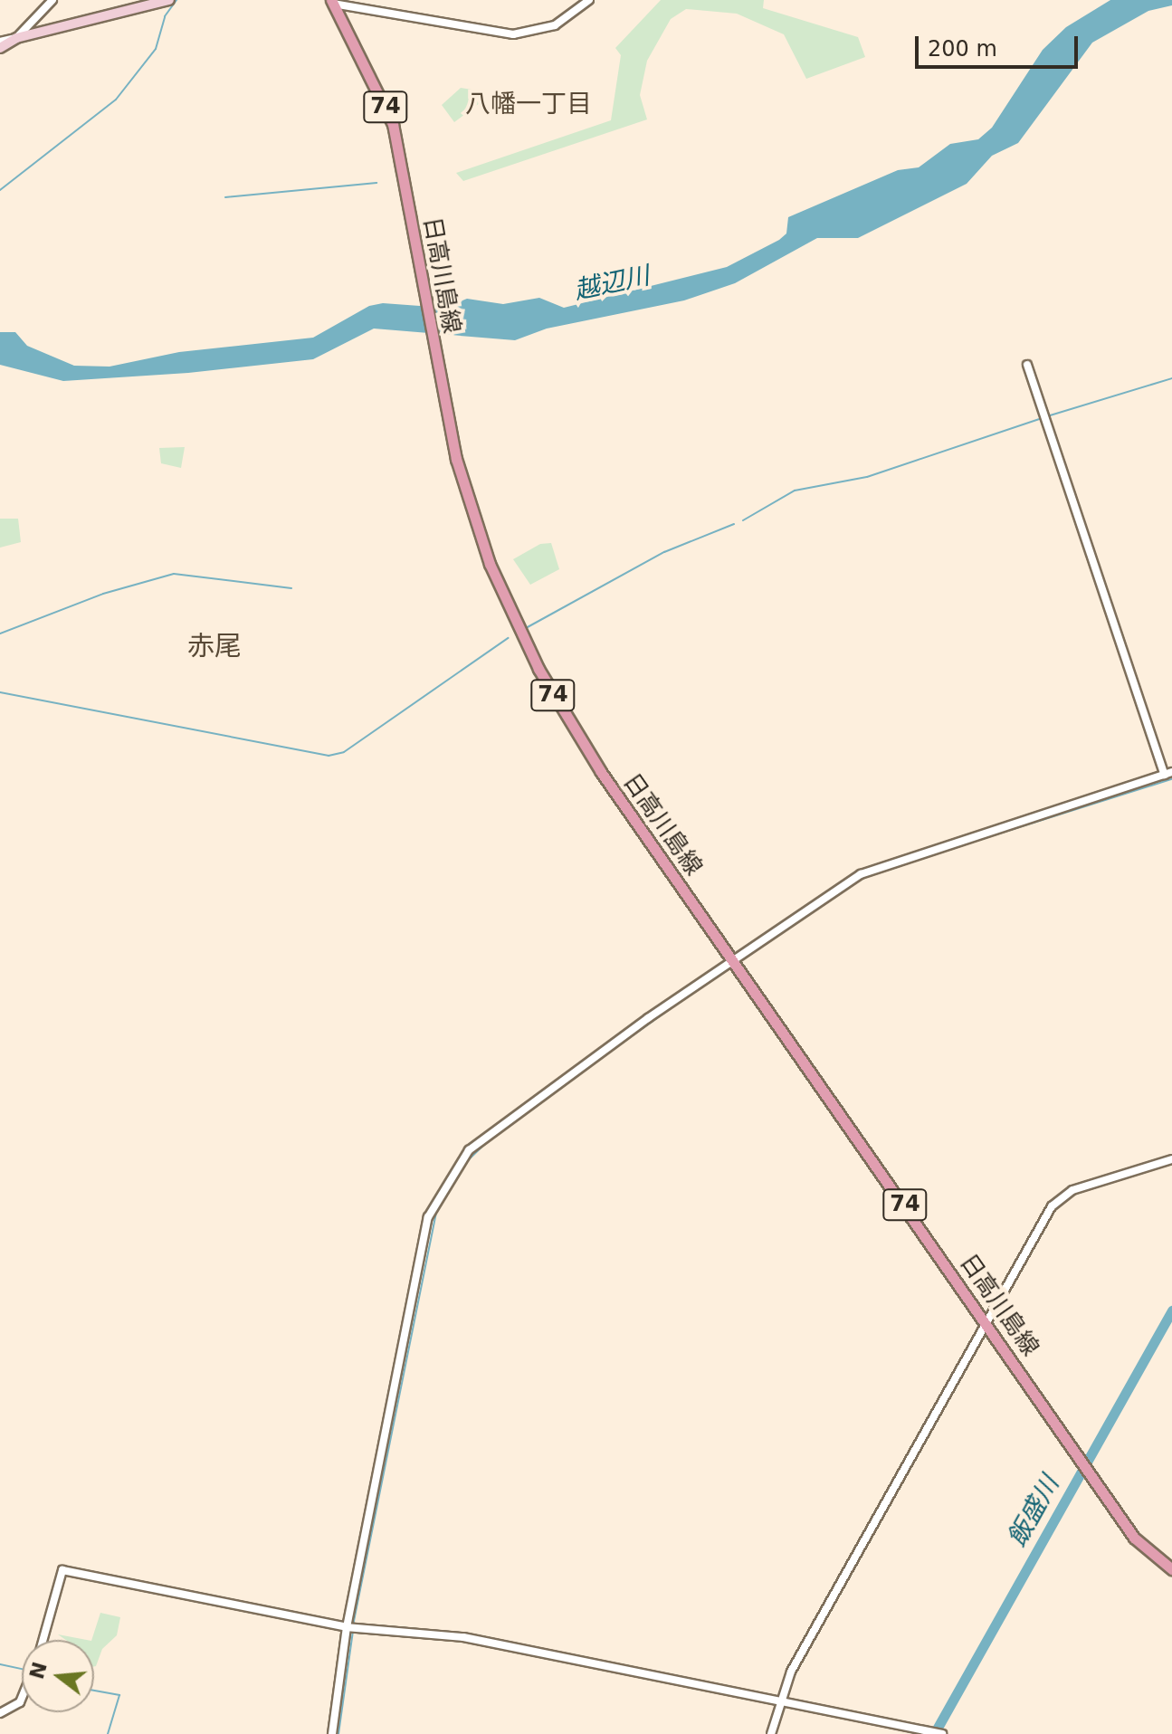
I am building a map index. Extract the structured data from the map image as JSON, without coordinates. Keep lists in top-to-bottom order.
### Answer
{
  "streets": {
    "main road": ["74", "日高川島線"]
  },
  "districts": ["八幡一丁目", "赤尾"],
  "water": ["越辺川", "飯盛川"],
  "scale_bar": "200 m",
  "north": "left"
}
